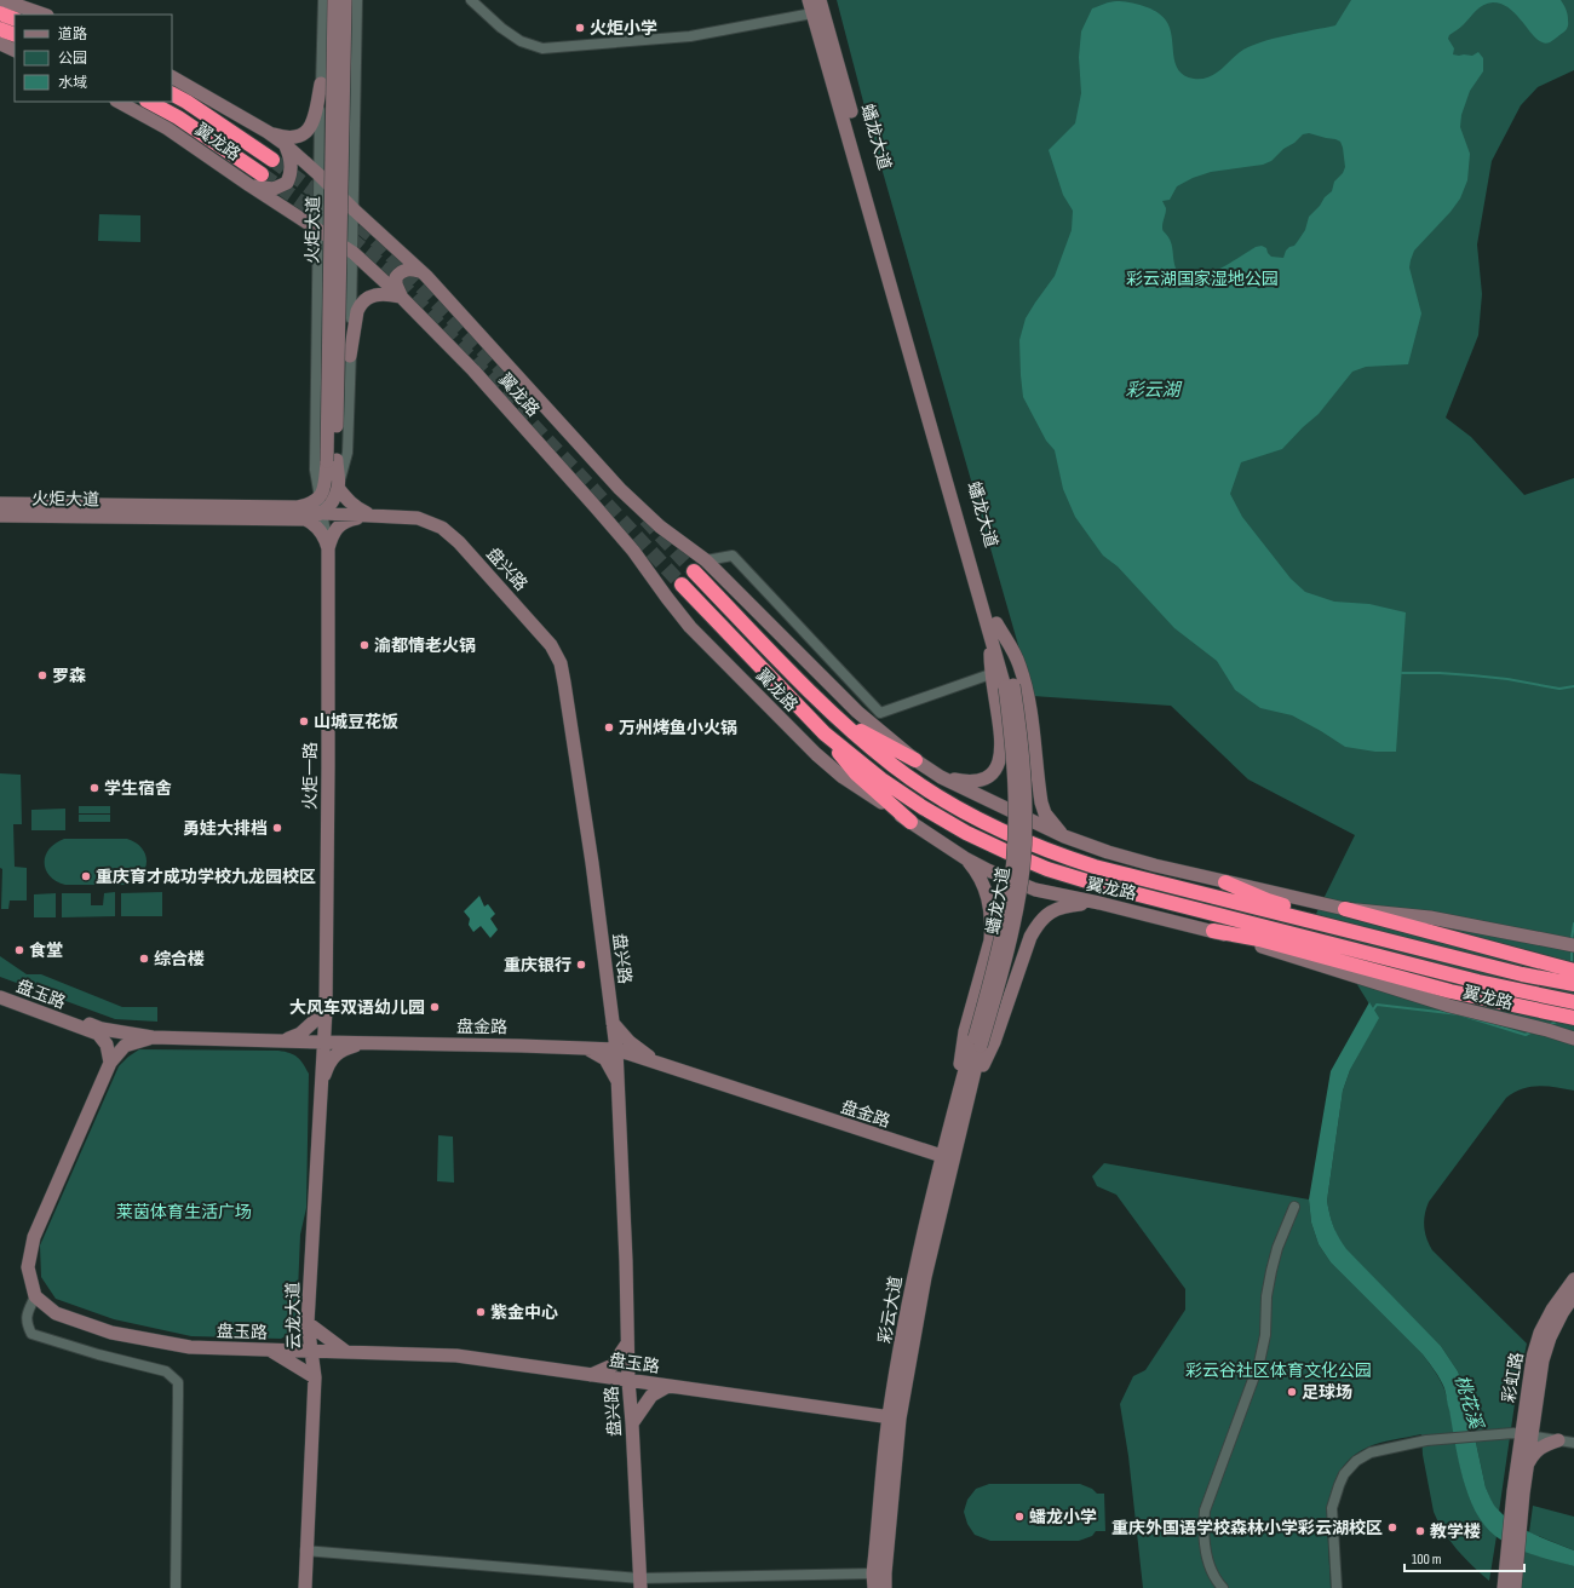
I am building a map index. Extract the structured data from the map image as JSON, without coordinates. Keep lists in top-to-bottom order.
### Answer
{
  "streets": {
    "highway": ["翼龙路"],
    "main road": [
      "蟠龙大道",
      "火炬大道",
      "盘兴路",
      "火炬一路",
      "盘玉路",
      "盘金路",
      "彩云大道",
      "云龙大道",
      "彩虹路"
    ]
  },
  "crossings": [
    ["蟠龙大道", "彩云大道"],
    ["火炬大道", "盘兴路"],
    ["火炬大道", "火炬一路"],
    ["盘兴路", "盘玉路"],
    ["盘兴路", "盘金路"],
    ["火炬一路", "盘金路"],
    ["火炬一路", "云龙大道"],
    ["盘玉路", "彩云大道"],
    ["盘玉路", "云龙大道"],
    ["盘金路", "彩云大道"],
    ["盘金路", "云龙大道"]
  ],
  "water": ["彩云湖", "桃花溪"],
  "parks": ["彩云湖国家湿地公园", "莱茵体育生活广场", "彩云谷社区体育文化公园"],
  "places": [
    "火炬小学",
    "渝都情老火锅",
    "罗森",
    "山城豆花饭",
    "万州烤鱼小火锅",
    "学生宿舍",
    "勇娃大排档",
    "重庆育才成功学校九龙园校区",
    "食堂",
    "综合楼",
    "重庆银行",
    "大风车双语幼儿园",
    "紫金中心",
    "足球场",
    "蟠龙小学",
    "重庆外国语学校森林小学彩云湖校区",
    "教学楼"
  ],
  "legend": ["道路", "公园", "水域"],
  "scale_bar": "100 m"
}
